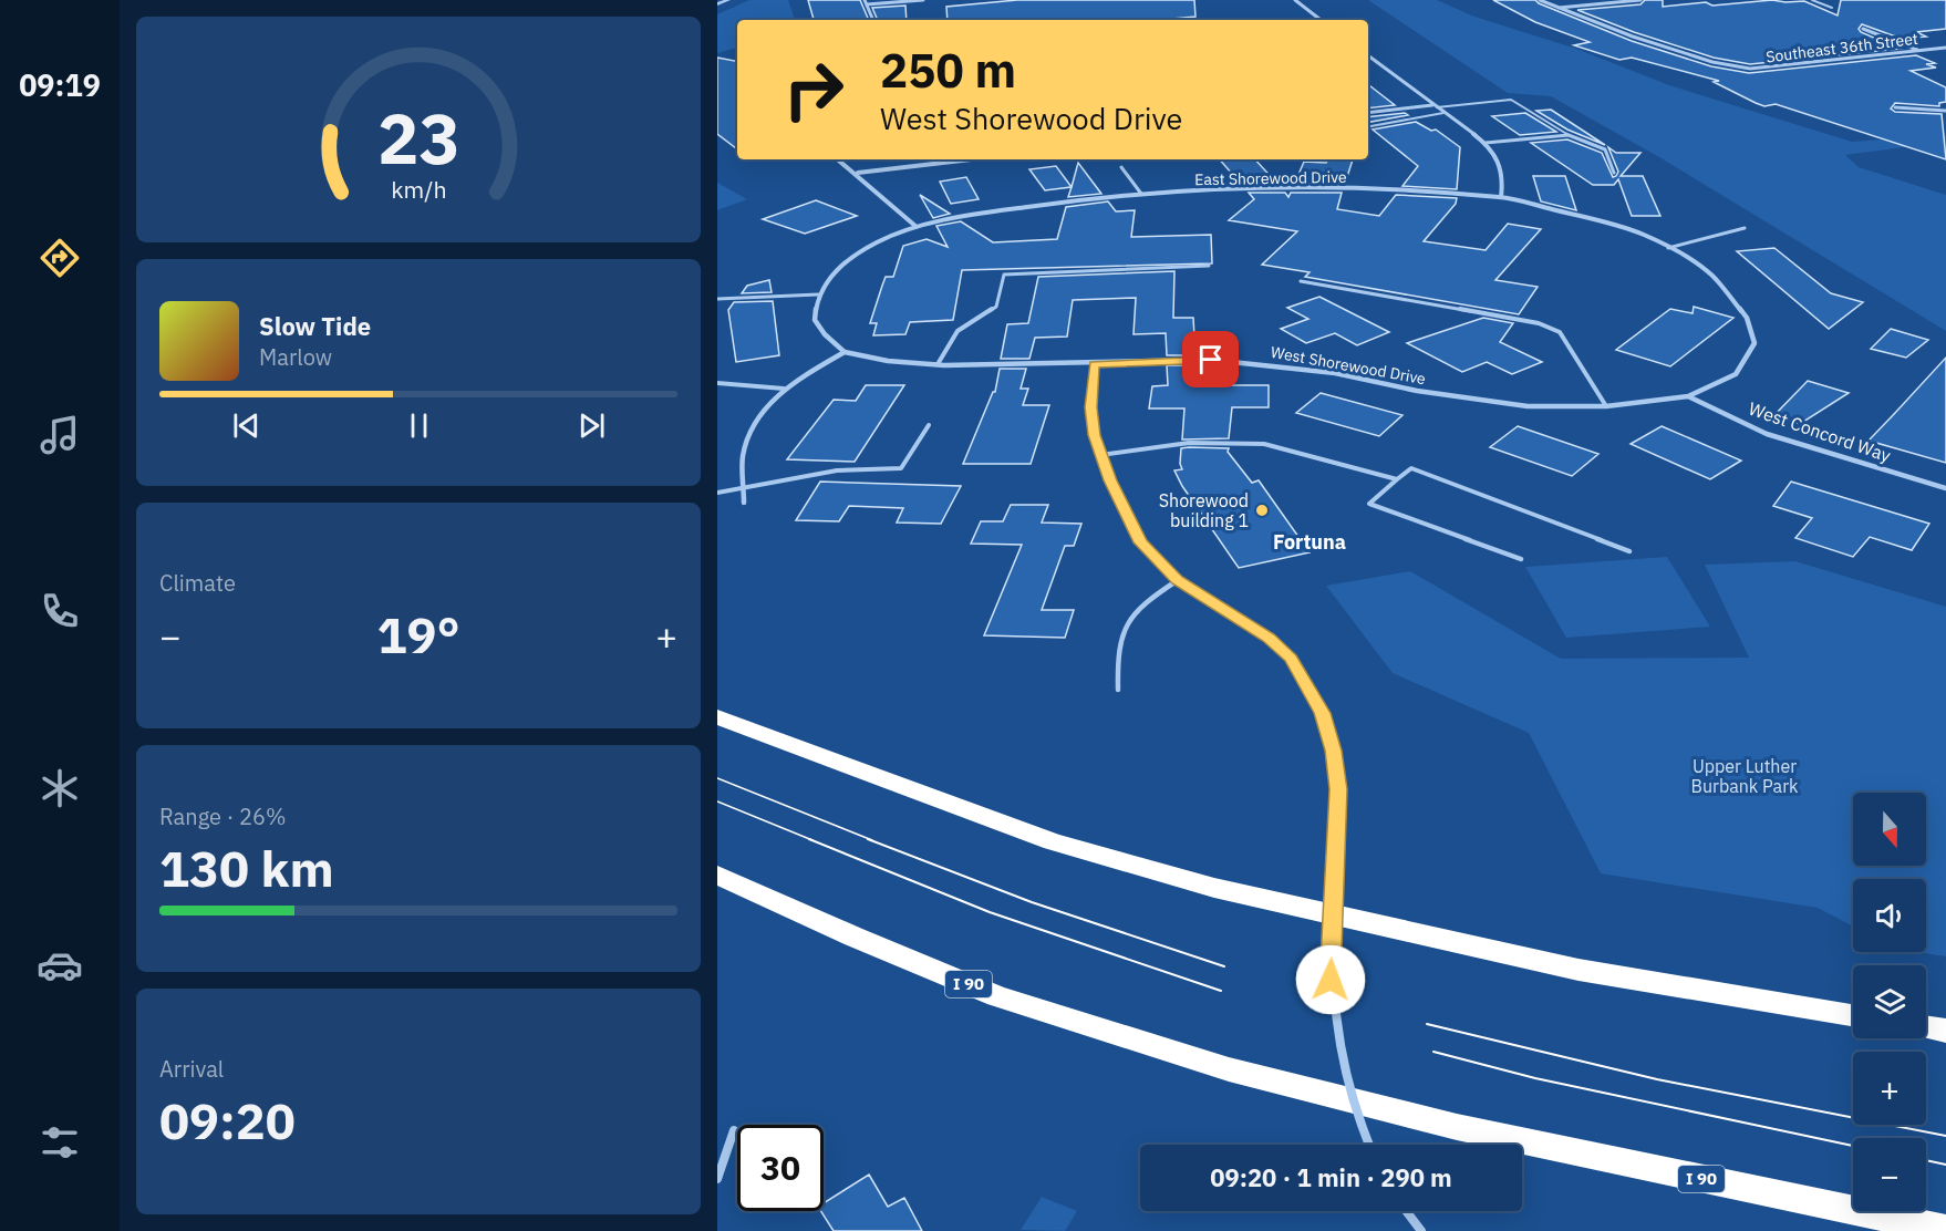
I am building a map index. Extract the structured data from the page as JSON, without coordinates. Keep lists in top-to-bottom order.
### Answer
{
  "streets": {
    "highway": ["I 90"],
    "street": [
      "Southeast 36th Street",
      "East Shorewood Drive",
      "West Shorewood Drive",
      "West Concord Way"
    ]
  },
  "crossings": [
    ["East Shorewood Drive", "West Shorewood Drive"],
    ["West Shorewood Drive", "West Concord Way"]
  ],
  "districts": ["Fortuna"],
  "parks": ["Upper Luther Burbank Park"],
  "places": ["Shorewood building 1"],
  "north": "bottom",
  "page": {
    "tabs": "09:19",
    "turn": ["250 m", "West Shorewood Drive"],
    "song": ["Slow Tide", "Marlow"],
    "tile": [
      "Climate",
      ["Range · 26%", "130 km"],
      ["Arrival", "09:20"]
    ],
    "heat": ["−", "19°", "+"],
    "map_buttons": ["+", "−"],
    "limit": "30",
    "trip": "09:20 · 1 min · 290 m",
    "gauge": ["23", "km/h"]
  }
}
